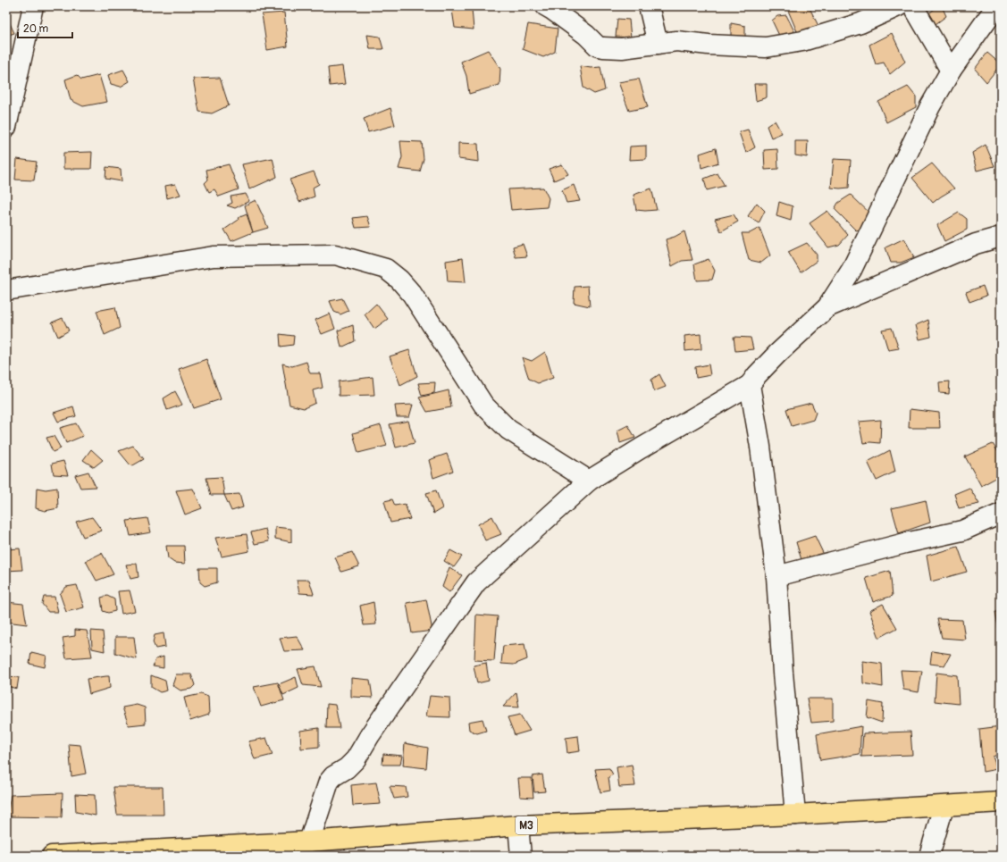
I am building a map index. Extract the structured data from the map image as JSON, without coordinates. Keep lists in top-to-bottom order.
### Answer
{
  "streets": {
    "main road": ["M3"]
  },
  "scale_bar": "20 m"
}
